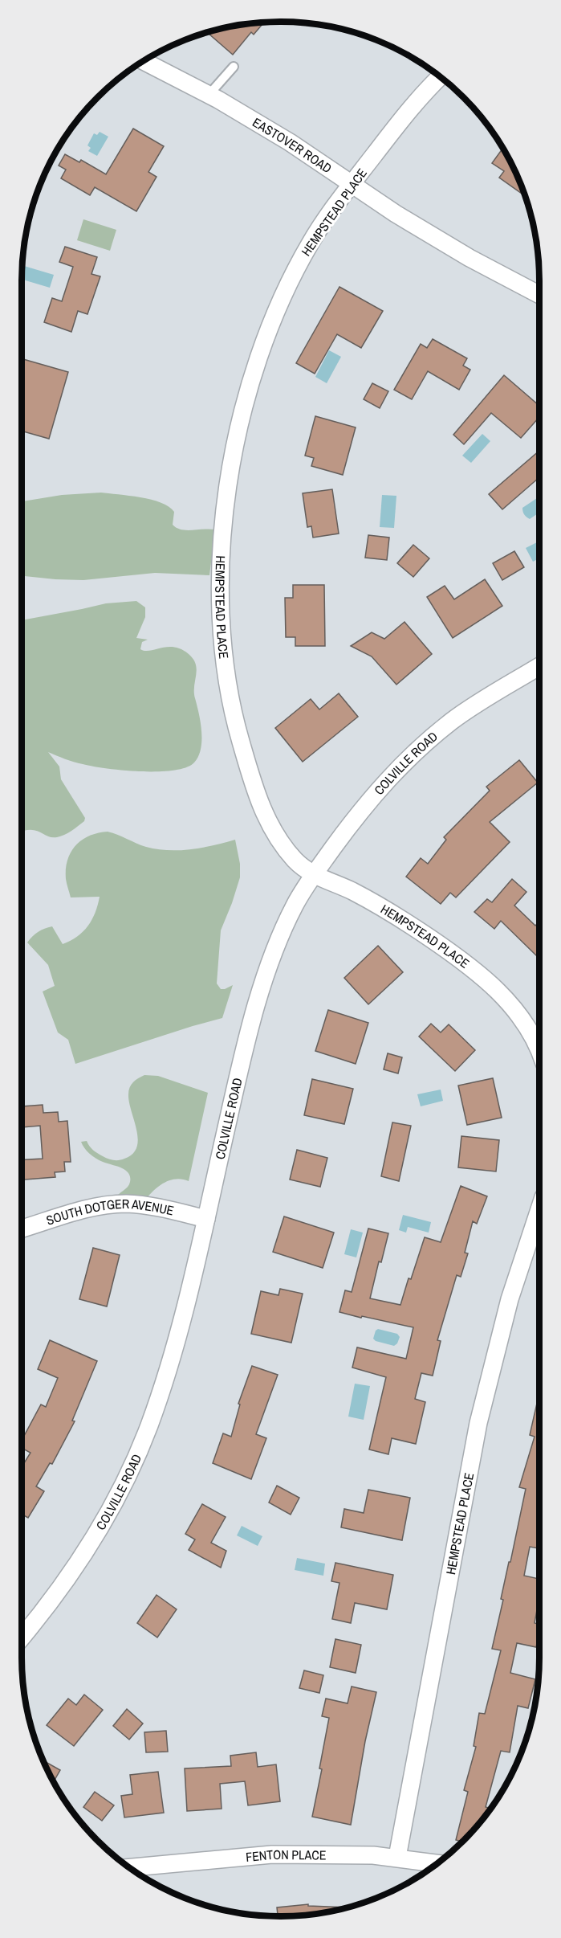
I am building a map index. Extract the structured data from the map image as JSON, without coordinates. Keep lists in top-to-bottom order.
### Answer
{
  "streets": {
    "street": [
      "EASTOVER ROAD",
      "HEMPSTEAD PLACE",
      "COLVILLE ROAD",
      "SOUTH DOTGER AVENUE",
      "FENTON PLACE"
    ]
  },
  "crossings": [
    ["EASTOVER ROAD", "HEMPSTEAD PLACE"],
    ["HEMPSTEAD PLACE", "COLVILLE ROAD"],
    ["HEMPSTEAD PLACE", "FENTON PLACE"],
    ["COLVILLE ROAD", "SOUTH DOTGER AVENUE"]
  ]
}
